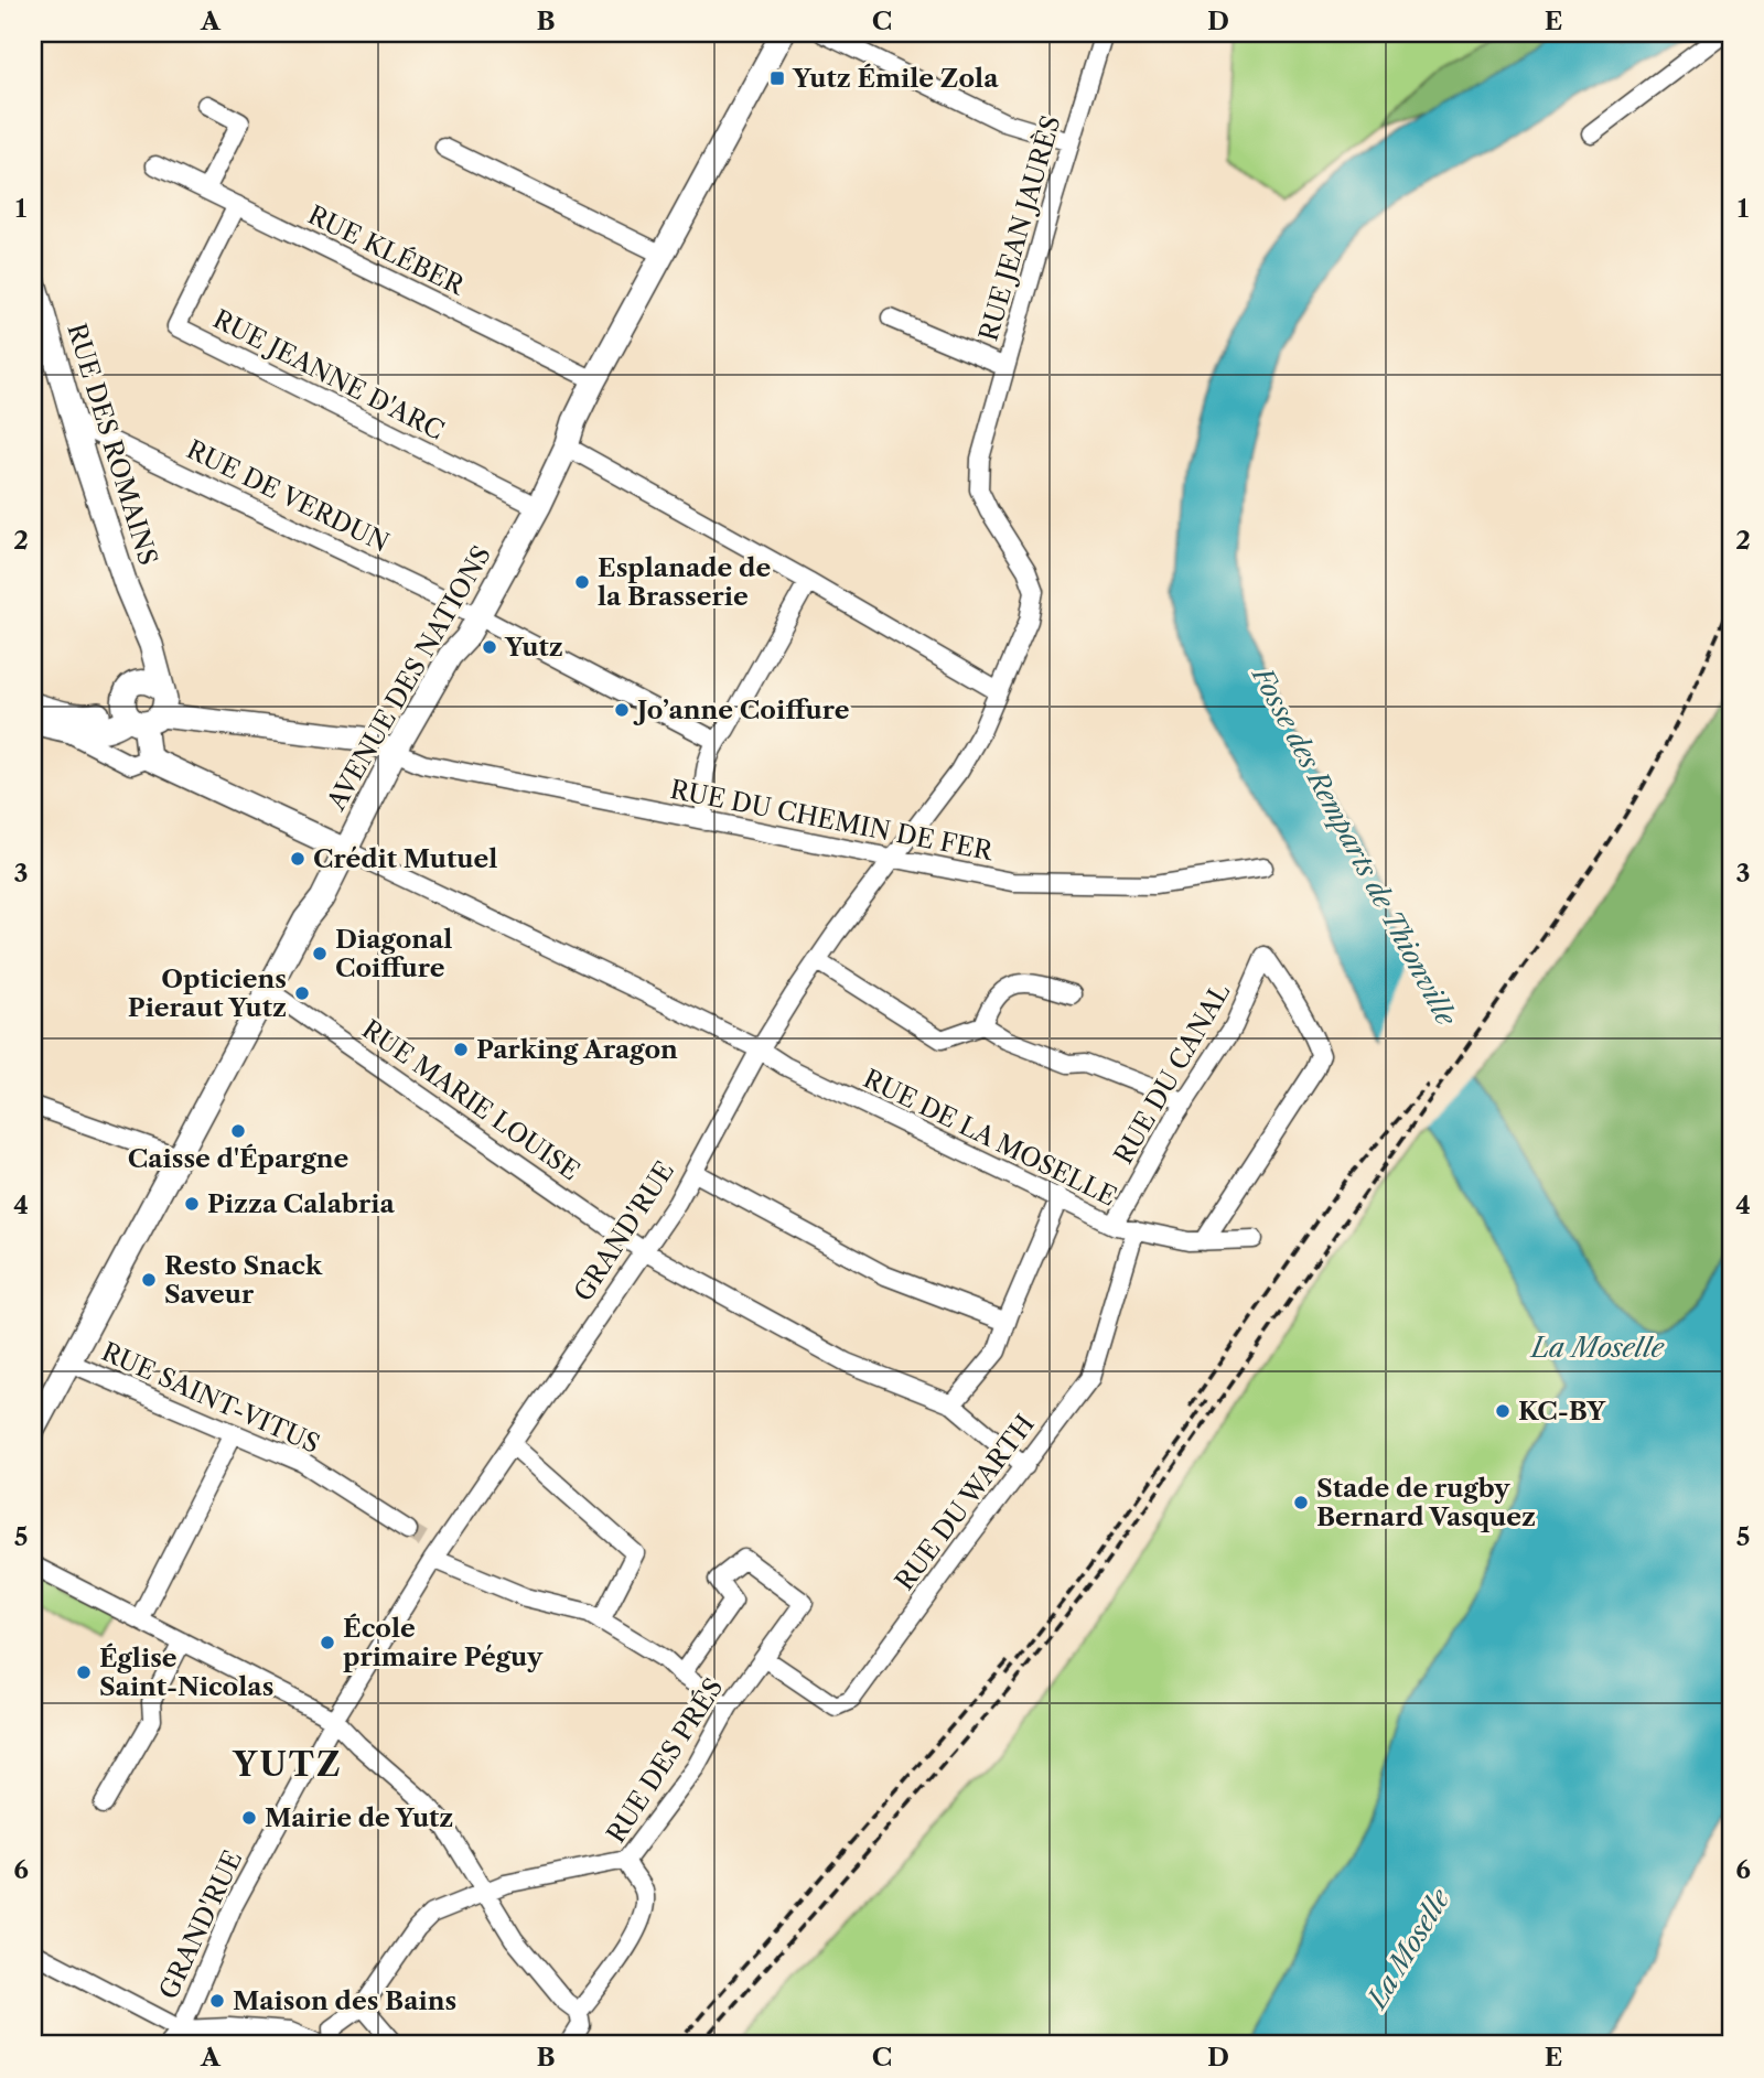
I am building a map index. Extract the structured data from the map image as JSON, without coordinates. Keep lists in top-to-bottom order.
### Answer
{
  "streets": {
    "main road": ["RUE DES ROMAINS", "AVENUE DES NATIONS"],
    "street": [
      "RUE JEAN JAURÈS",
      "RUE KLÉBER",
      "RUE JEANNE D'ARC",
      "RUE DE VERDUN",
      "RUE DU CHEMIN DE FER",
      "RUE DU CANAL",
      "RUE MARIE LOUISE",
      "RUE DE LA MOSELLE",
      "GRAND'RUE",
      "RUE SAINT-VITUS",
      "RUE DU WARTH",
      "RUE DES PRÉS"
    ]
  },
  "crossings": [
    ["RUE JEAN JAURÈS", "GRAND'RUE"],
    ["RUE KLÉBER", "RUE JEANNE D'ARC"],
    ["RUE KLÉBER", "AVENUE DES NATIONS"],
    ["RUE JEANNE D'ARC", "AVENUE DES NATIONS"],
    ["RUE DES ROMAINS", "RUE DE VERDUN"],
    ["RUE DE VERDUN", "AVENUE DES NATIONS"],
    ["AVENUE DES NATIONS", "RUE DU CHEMIN DE FER"],
    ["AVENUE DES NATIONS", "RUE MARIE LOUISE"],
    ["AVENUE DES NATIONS", "RUE DE LA MOSELLE"],
    ["AVENUE DES NATIONS", "RUE SAINT-VITUS"],
    ["RUE DU CHEMIN DE FER", "GRAND'RUE"],
    ["RUE DU CANAL", "RUE DE LA MOSELLE"],
    ["RUE MARIE LOUISE", "GRAND'RUE"],
    ["RUE MARIE LOUISE", "RUE DU WARTH"],
    ["RUE DE LA MOSELLE", "GRAND'RUE"],
    ["RUE DE LA MOSELLE", "RUE DU WARTH"],
    ["RUE DU WARTH", "RUE DES PRÉS"]
  ],
  "districts": ["YUTZ"],
  "water": ["Fosse des Remparts de Thionville", "La Moselle"],
  "places": {
    "transit": ["Yutz Émile Zola"],
    "other": [
      "Esplanade de la Brasserie",
      "Yutz",
      "Jo’anne Coiffure",
      "Crédit Mutuel",
      "Diagonal Coiffure",
      "Opticiens Pieraut Yutz",
      "Parking Aragon",
      "Caisse d'Épargne",
      "Pizza Calabria",
      "Resto Snack Saveur",
      "KC-BY",
      "Stade de rugby Bernard Vasquez",
      "École primaire Péguy",
      "Église Saint-Nicolas",
      "Mairie de Yutz",
      "Maison des Bains"
    ]
  },
  "grid": {
    "columns": [
      "A",
      "B",
      "C",
      "D",
      "E"
    ],
    "rows": [
      "1",
      "2",
      "3",
      "4",
      "5",
      "6"
    ]
  }
}
